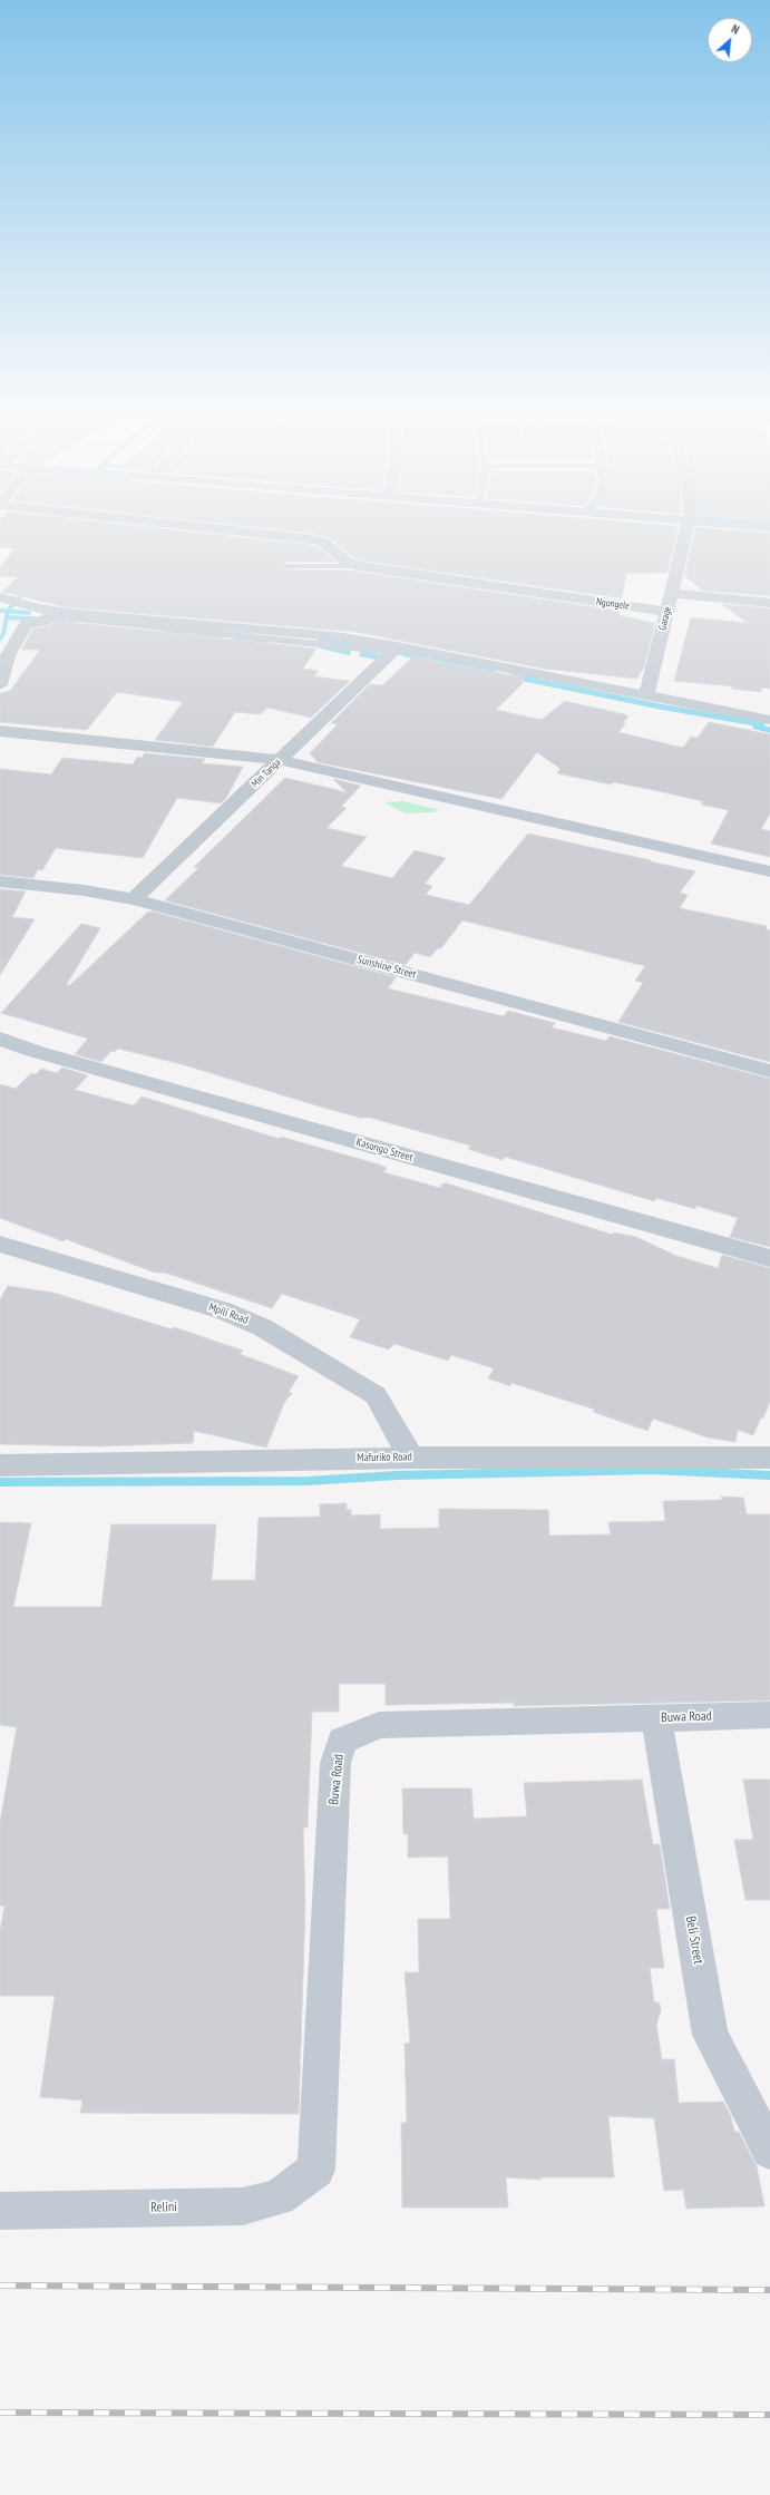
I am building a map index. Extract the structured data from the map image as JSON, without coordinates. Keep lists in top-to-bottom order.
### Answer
{
  "streets": {
    "street": [
      "Ngongele",
      "Garage",
      "Min Tanga",
      "Sunshine Street",
      "Kasongo Street",
      "Mpili Road",
      "Mafuriko Road",
      "Buwa Road",
      "Beli Street",
      "Relini"
    ]
  },
  "crossings": [
    ["Ngongele", "Garage"],
    ["Min Tanga", "Sunshine Street"],
    ["Mpili Road", "Mafuriko Road"],
    ["Buwa Road", "Beli Street"],
    ["Buwa Road", "Relini"]
  ],
  "north": "top right"
}
